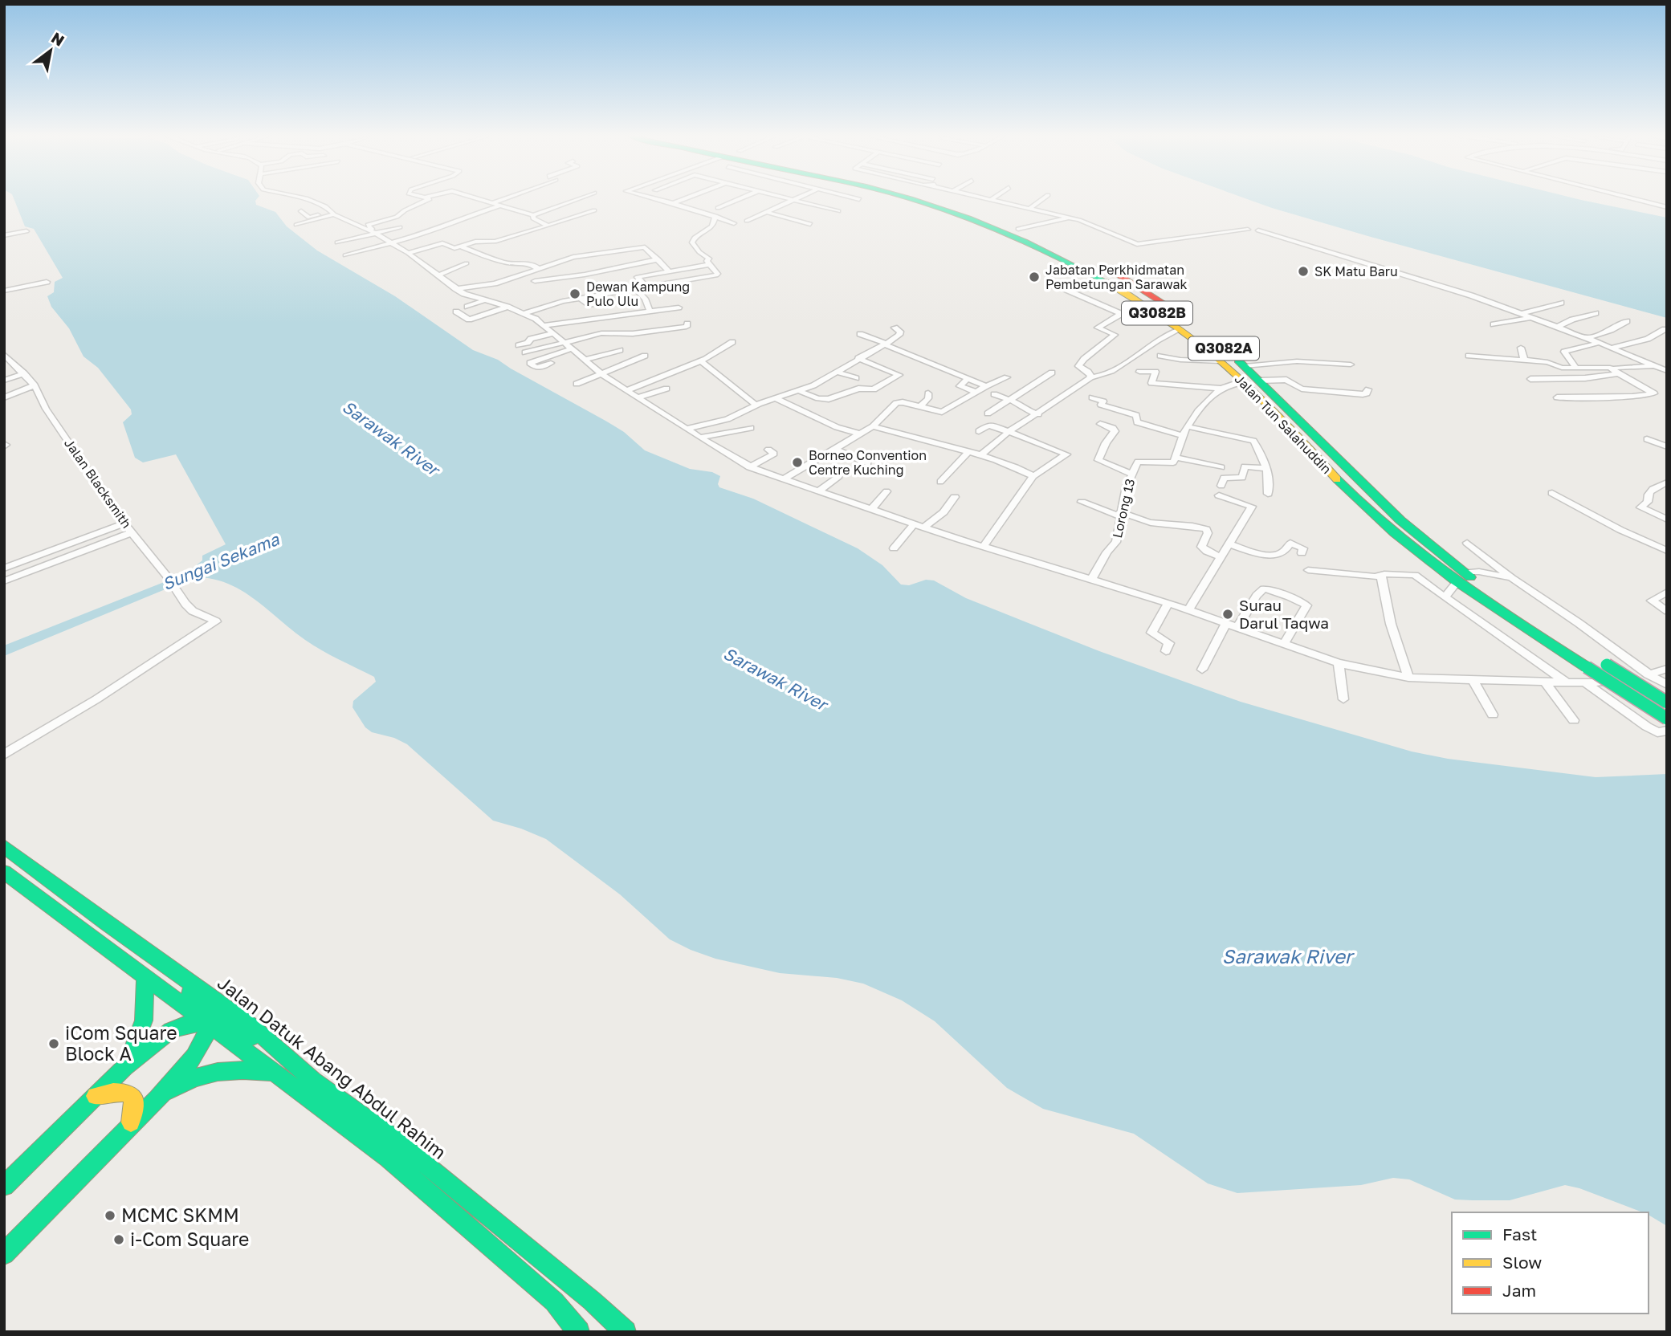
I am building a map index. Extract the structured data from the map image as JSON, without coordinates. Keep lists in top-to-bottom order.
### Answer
{
  "streets": {
    "main road": [
      "Q3082B",
      "Q3082A",
      "Jalan Tun Salahuddin",
      "Jalan Datuk Abang Abdul Rahim"
    ],
    "street": ["Jalan Blacksmith", "Lorong 13"]
  },
  "water": ["Sarawak River", "Sungai Sekama"],
  "places": [
    "SK Matu Baru",
    "Jabatan Perkhidmatan Pembetungan Sarawak",
    "Dewan Kampung Pulo Ulu",
    "Borneo Convention Centre Kuching",
    "Surau Darul Taqwa",
    "iCom Square Block A",
    "MCMC SKMM",
    "i-Com Square"
  ],
  "legend": ["Fast", "Slow", "Jam"],
  "north": "top right"
}
